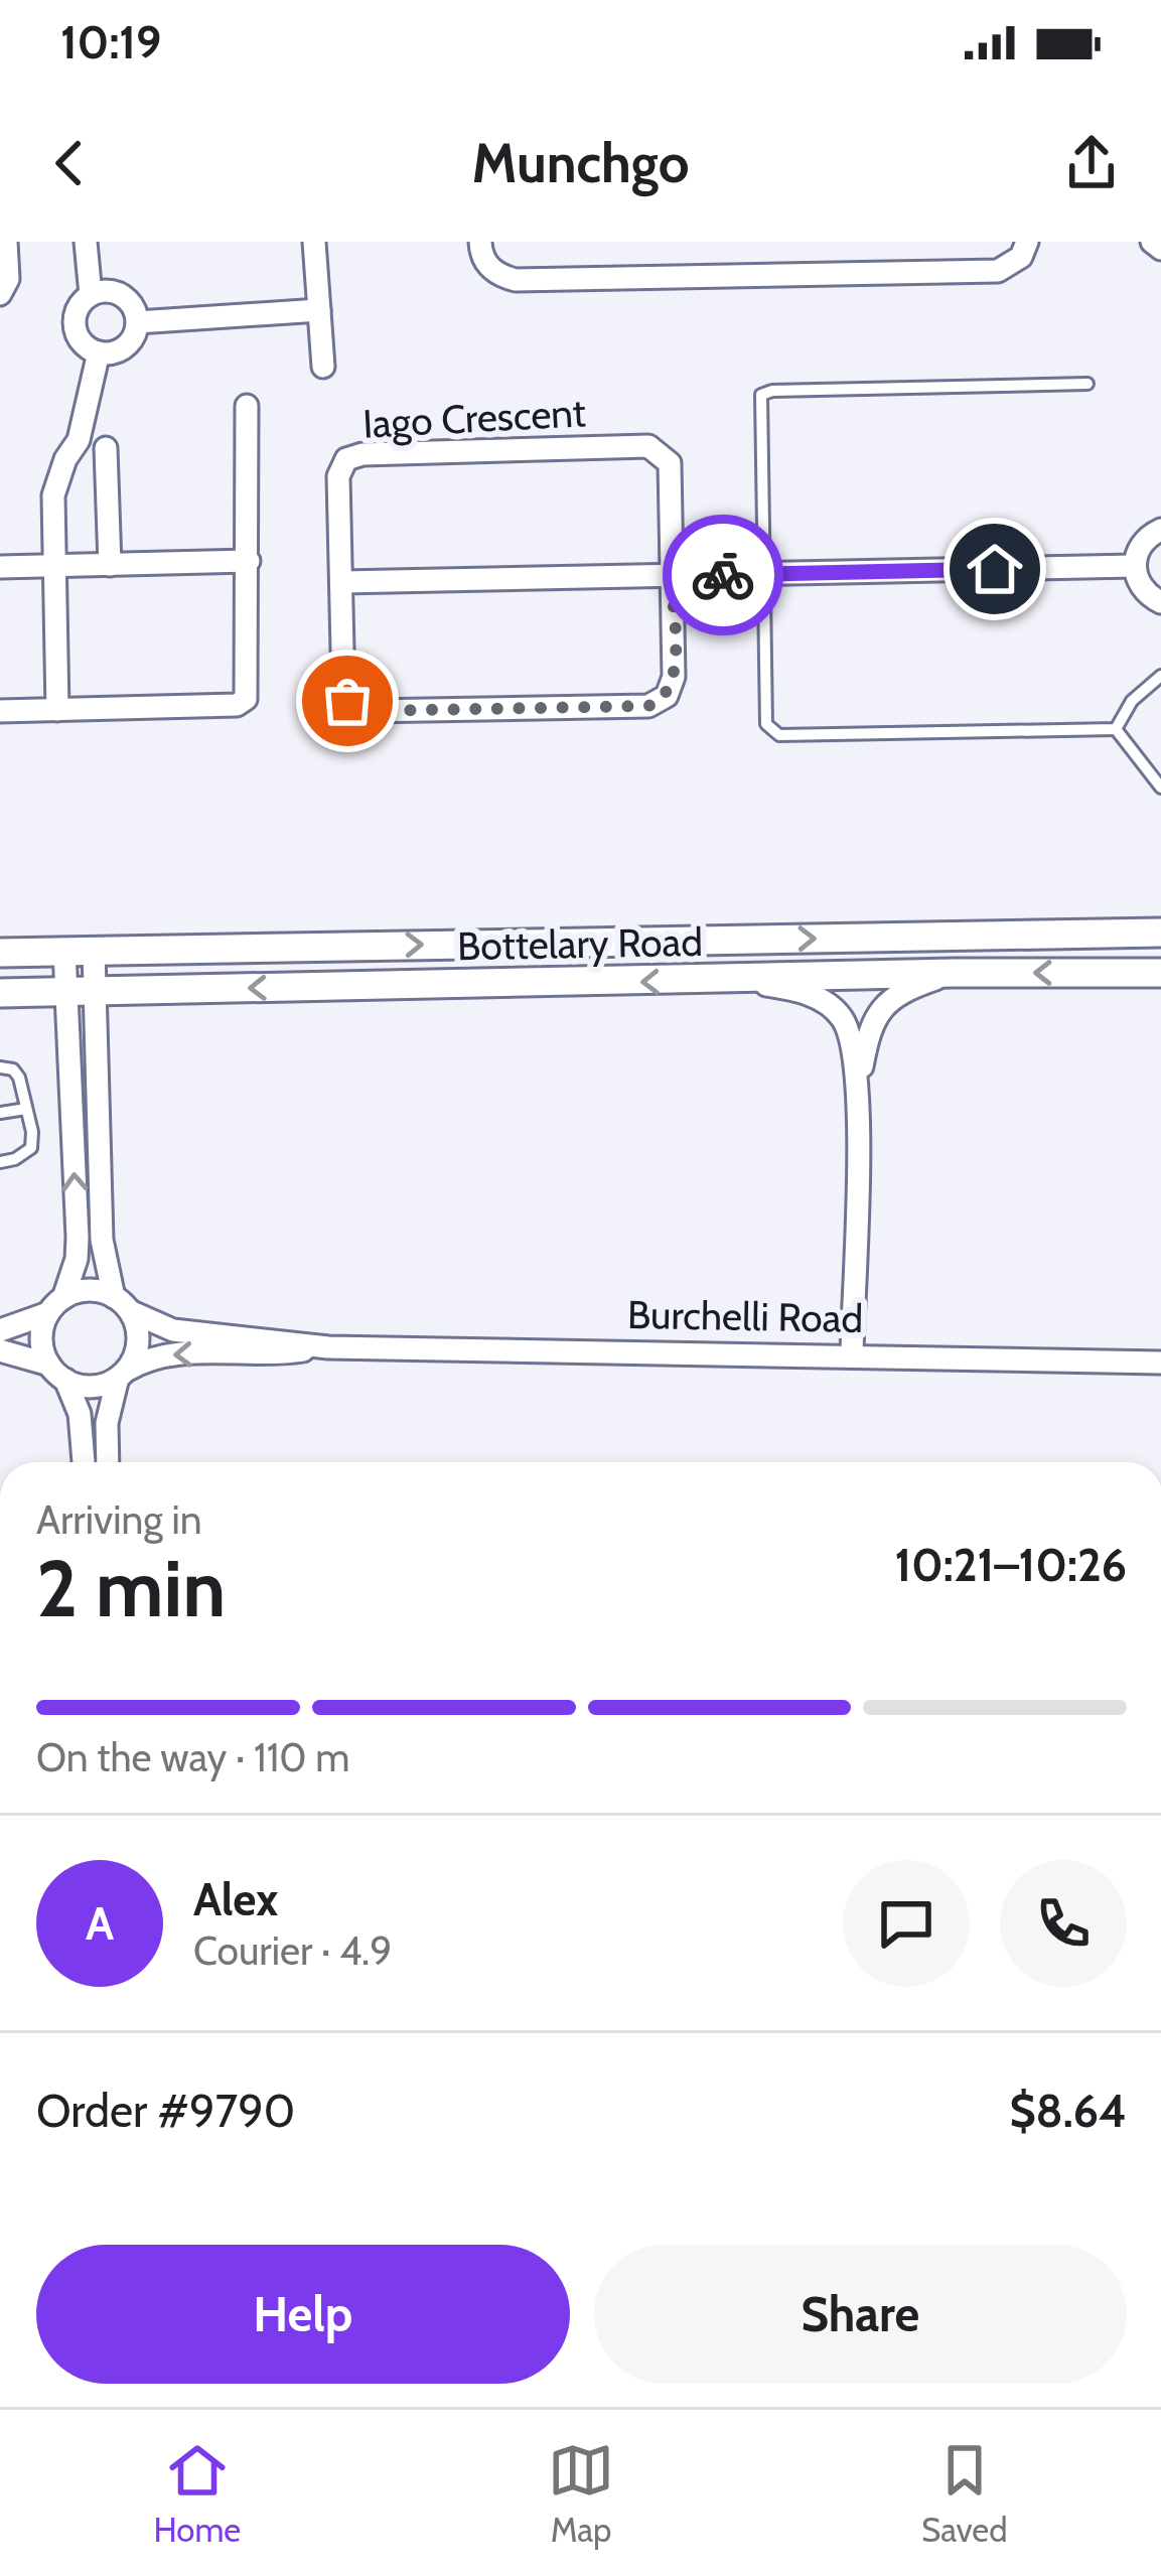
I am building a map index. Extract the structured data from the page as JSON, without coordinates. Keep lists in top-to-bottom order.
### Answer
{
  "streets": {
    "main road": ["Bottelary Road"],
    "street": ["Iago Crescent", "Burchelli Road"]
  },
  "page": {
    "status": "10:19",
    "header": "Munchgo",
    "heading": ["2 min", "Arriving in", "10:21–10:26"],
    "panel": [
      "Alex",
      "Courier · 4.9",
      "Order #9790",
      "$8.64"
    ],
    "bar": "On the way · 110 m",
    "round": "A",
    "buttons": ["Help", "Share"],
    "tabs": ["Home", "Map", "Saved"]
  }
}
